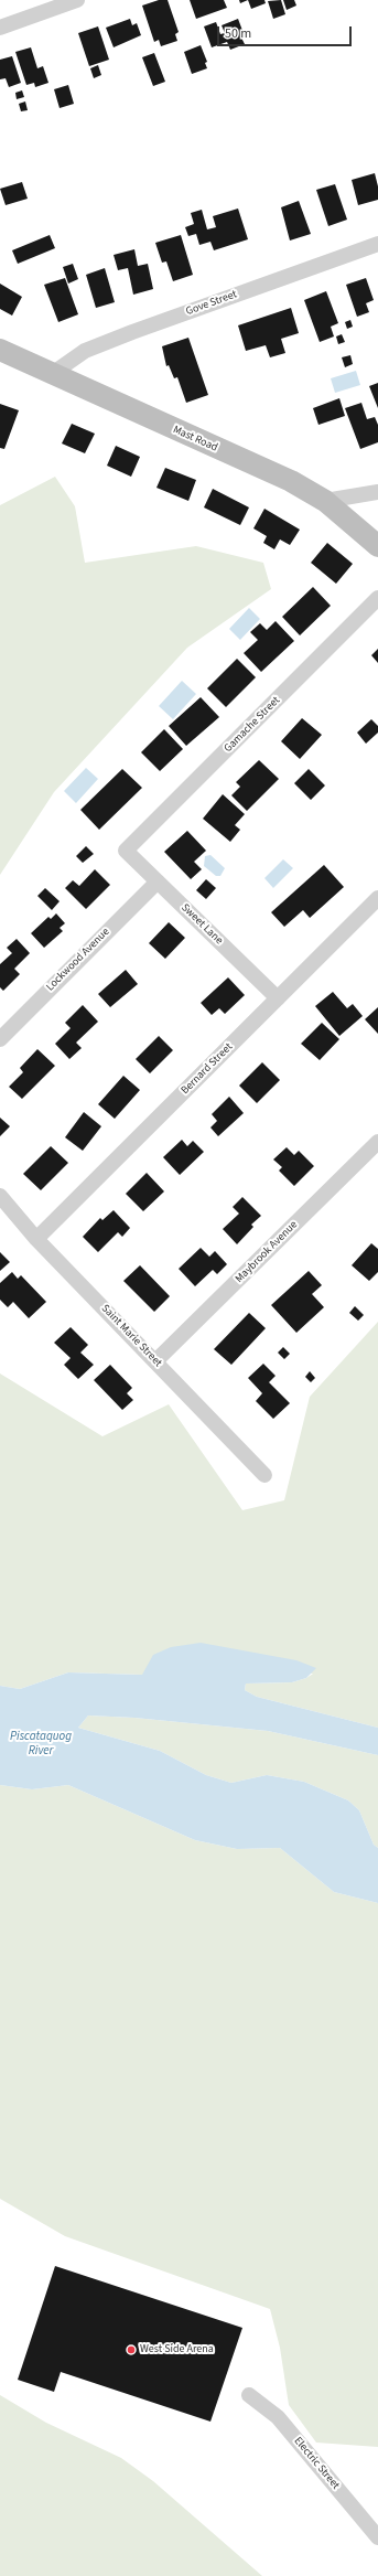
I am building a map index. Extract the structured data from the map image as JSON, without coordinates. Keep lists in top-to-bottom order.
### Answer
{
  "streets": {
    "main road": ["Mast Road"],
    "street": [
      "Gove Street",
      "Gamache Street",
      "Sweet Lane",
      "Lockwood Avenue",
      "Bernard Street",
      "Maybrook Avenue",
      "Saint Marie Street",
      "Electric Street"
    ]
  },
  "crossings": [
    ["Gove Street", "Mast Road"],
    ["Gamache Street", "Sweet Lane"],
    ["Sweet Lane", "Lockwood Avenue"],
    ["Sweet Lane", "Bernard Street"],
    ["Bernard Street", "Saint Marie Street"],
    ["Maybrook Avenue", "Saint Marie Street"]
  ],
  "water": ["Piscataquog River"],
  "places": ["West Side Arena"],
  "scale_bar": "50 m"
}
